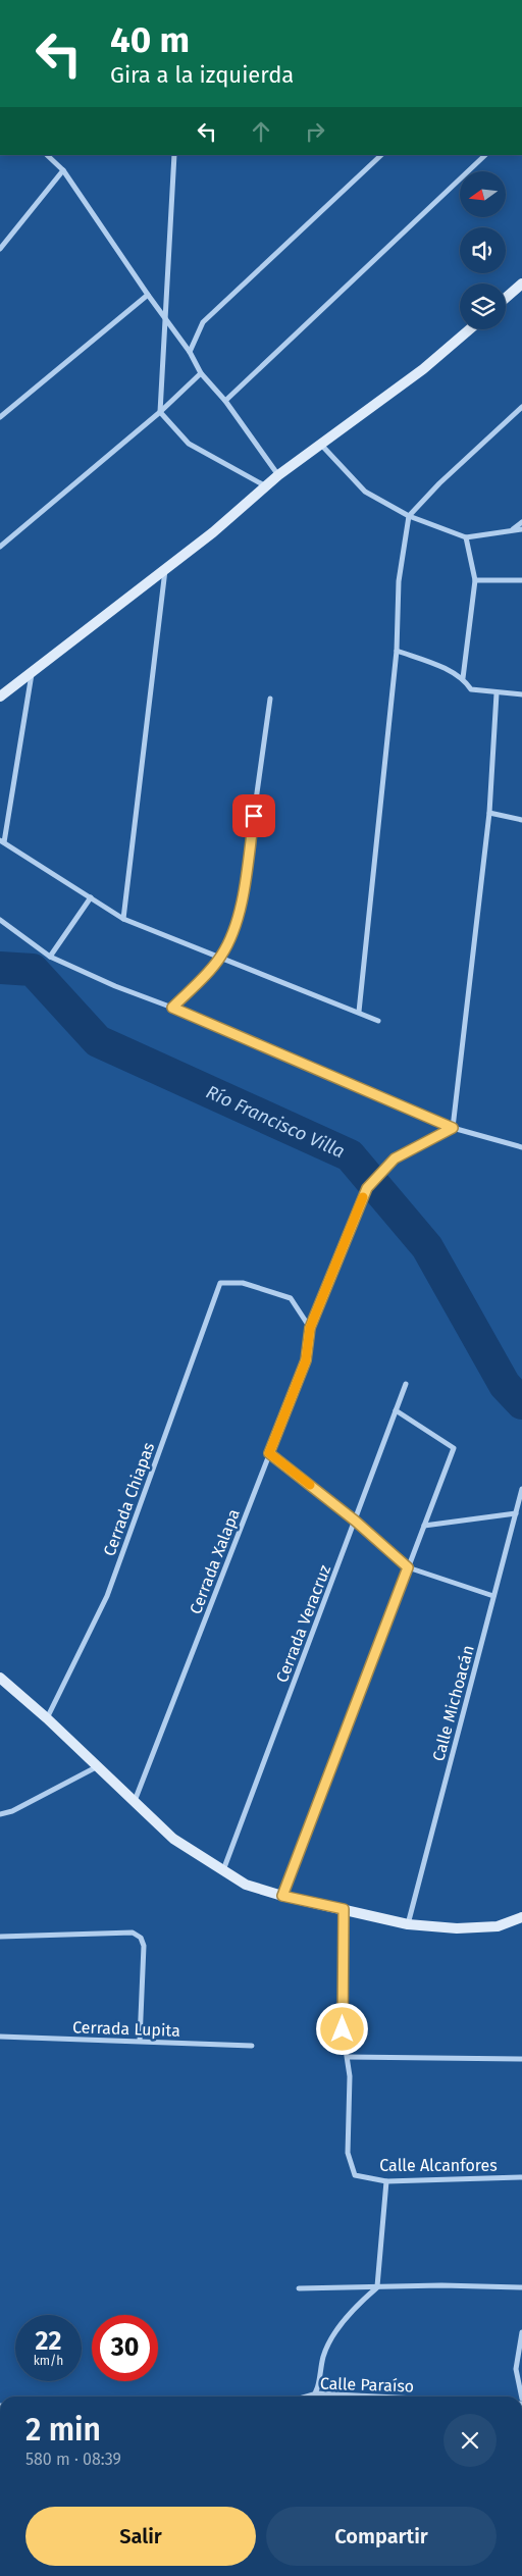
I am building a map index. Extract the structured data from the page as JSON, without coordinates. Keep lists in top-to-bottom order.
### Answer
{
  "streets": {
    "street": [
      "Cerrada Chiapas",
      "Cerrada Xalapa",
      "Cerrada Veracruz",
      "Calle Michoacán",
      "Cerrada Lupita",
      "Calle Alcanfores",
      "Calle Paraíso"
    ]
  },
  "crossings": [
    ["Cerrada Chiapas", "Cerrada Xalapa"]
  ],
  "water": ["Río Francisco Villa"],
  "north": "left",
  "page": {
    "turn": ["40 m", "Gira a la izquierda"],
    "speed": "22 km/h",
    "limit": "30",
    "heading": ["2 min", "580 m · 08:39"],
    "buttons": ["Salir", "Compartir"]
  }
}
